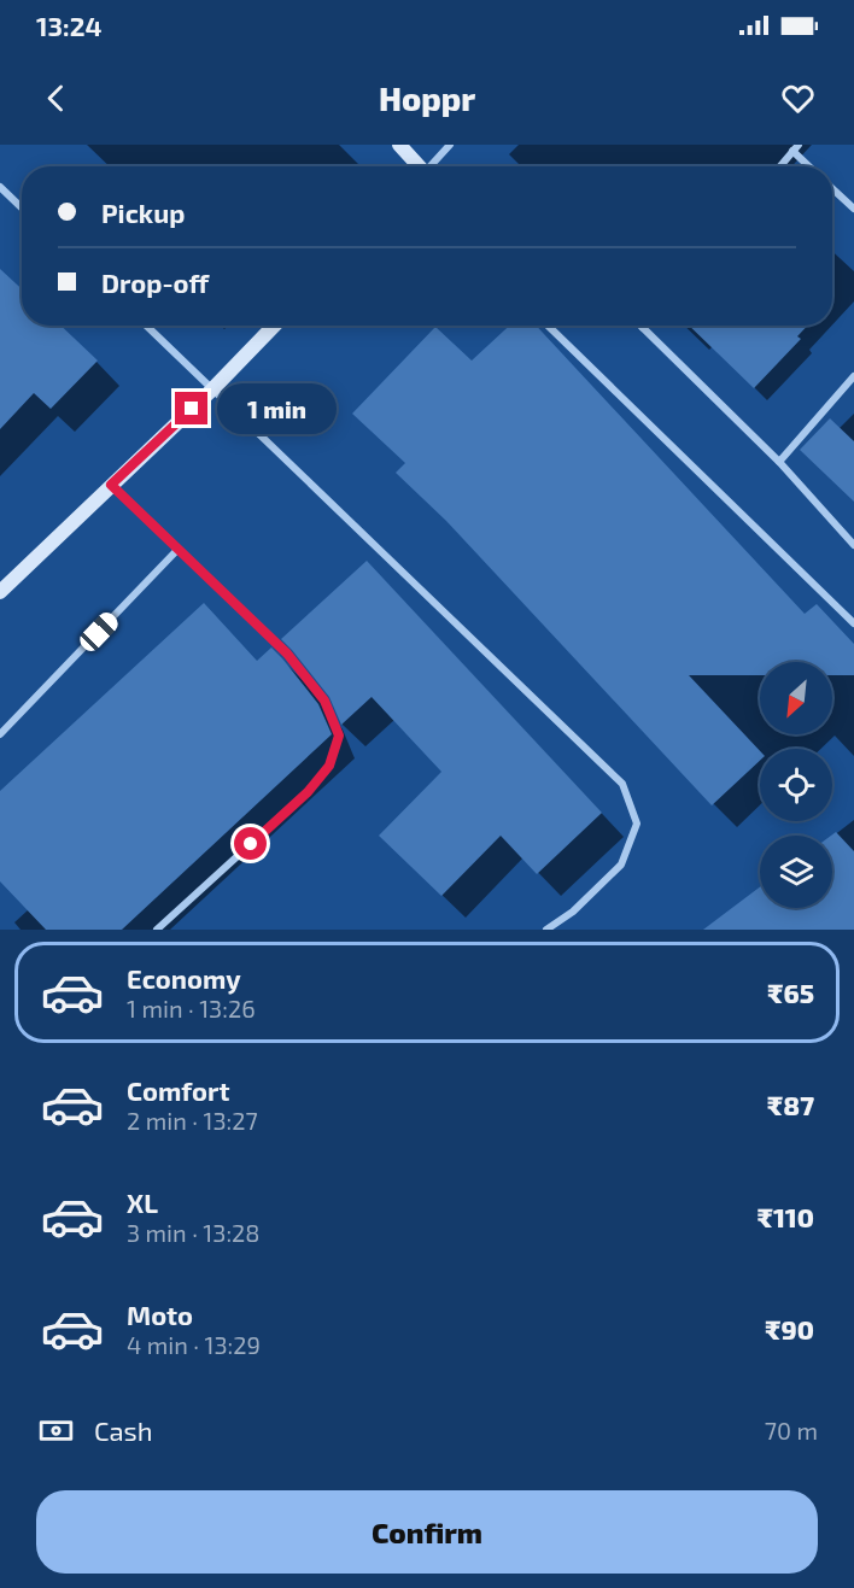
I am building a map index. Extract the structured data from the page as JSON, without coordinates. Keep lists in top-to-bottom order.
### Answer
{
  "north": "bottom left",
  "page": {
    "status": "13:24",
    "header": "Hoppr",
    "banner": ["Pickup", "Drop-off"],
    "bubble": "1 min",
    "list": [
      {
        "name": "Economy",
        "note": "1 min · 13:26",
        "value": "₹65"
      },
      {
        "name": "Comfort",
        "note": "2 min · 13:27",
        "value": "₹87"
      },
      {
        "name": "XL",
        "note": "3 min · 13:28",
        "value": "₹110"
      },
      {
        "name": "Moto",
        "note": "4 min · 13:29",
        "value": "₹90"
      }
    ],
    "pay": ["Cash", "70 m"],
    "buttons": "Confirm"
  }
}
